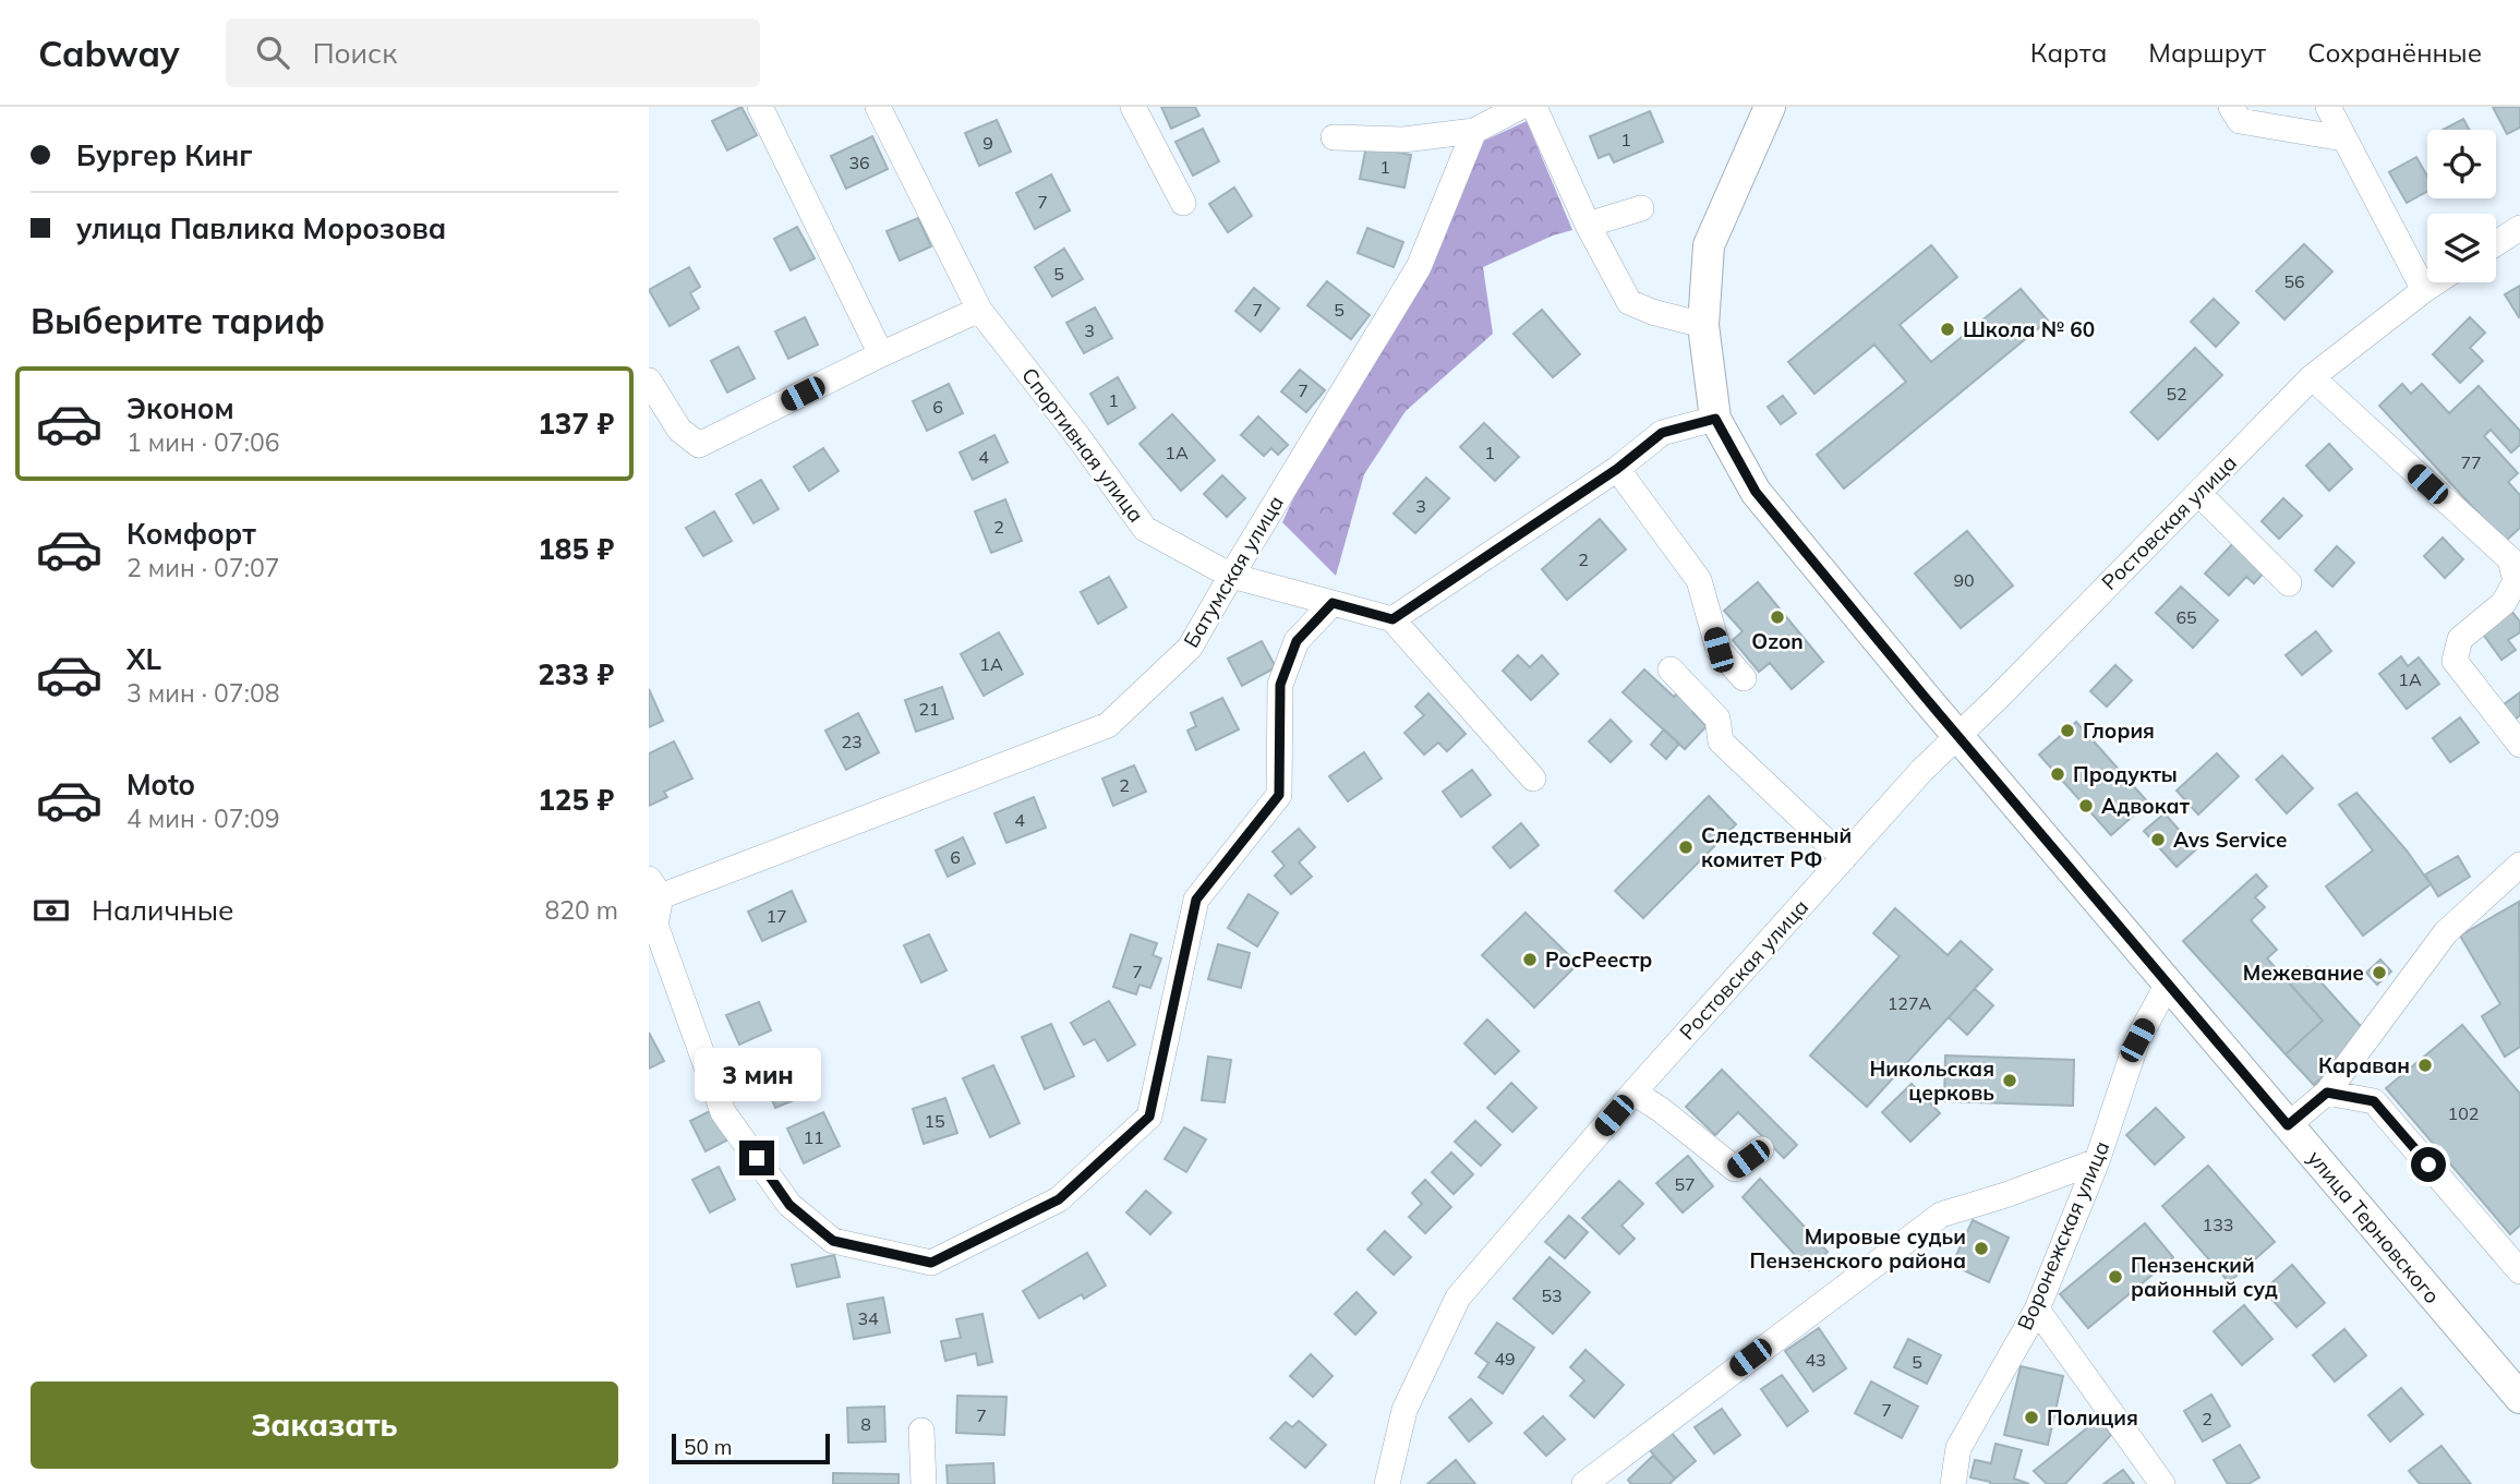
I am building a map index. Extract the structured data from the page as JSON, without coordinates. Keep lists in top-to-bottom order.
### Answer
{
  "streets": {
    "main road": ["улица Терновского"],
    "street": [
      "Спортивная улица",
      "Ростовская улица",
      "Батумская улица",
      "Воронежская улица"
    ]
  },
  "crossings": [
    ["Спортивная улица", "Батумская улица"],
    ["Ростовская улица", "улица Терновского"],
    ["улица Терновского", "Воронежская улица"]
  ],
  "places": [
    "Школа № 60",
    "Ozon",
    "Глория",
    "Продукты",
    "Адвокат",
    "Avs Service",
    "Следственный комитет РФ",
    "РосРеестр",
    "Межевание",
    "Караван",
    "Никольская церковь",
    "Мировые судьи Пензенского района",
    "Пензенский районный суд",
    "Полиция"
  ],
  "house_numbers": [
    "1",
    "9",
    "36",
    "1",
    "7",
    "5",
    "56",
    "7",
    "5",
    "3",
    "7",
    "52",
    "1",
    "6",
    "1А",
    "1",
    "4",
    "77",
    "3",
    "2",
    "2",
    "90",
    "65",
    "1А",
    "1А",
    "21",
    "23",
    "2",
    "4",
    "6",
    "17",
    "7",
    "127А",
    "102",
    "15",
    "11",
    "57",
    "133",
    "53",
    "34",
    "49",
    "43",
    "5",
    "7",
    "7",
    "2",
    "8"
  ],
  "scale_bar": "50 m",
  "page": {
    "header": "Cabway",
    "search": "Поиск",
    "nav": ["Карта", "Маршрут", "Сохранённые"],
    "banner": ["Бургер Кинг", "улица Павлика Морозова"],
    "heading": "Выберите тариф",
    "list": [
      {
        "name": "Эконом",
        "note": "1 мин · 07:06",
        "value": "137 ₽"
      },
      {
        "name": "Комфорт",
        "note": "2 мин · 07:07",
        "value": "185 ₽"
      },
      {
        "name": "XL",
        "note": "3 мин · 07:08",
        "value": "233 ₽"
      },
      {
        "name": "Moto",
        "note": "4 мин · 07:09",
        "value": "125 ₽"
      }
    ],
    "pay": ["Наличные", "820 m"],
    "bubble": "3 мин",
    "buttons": "Заказать",
    "scale": "50 m"
  }
}
